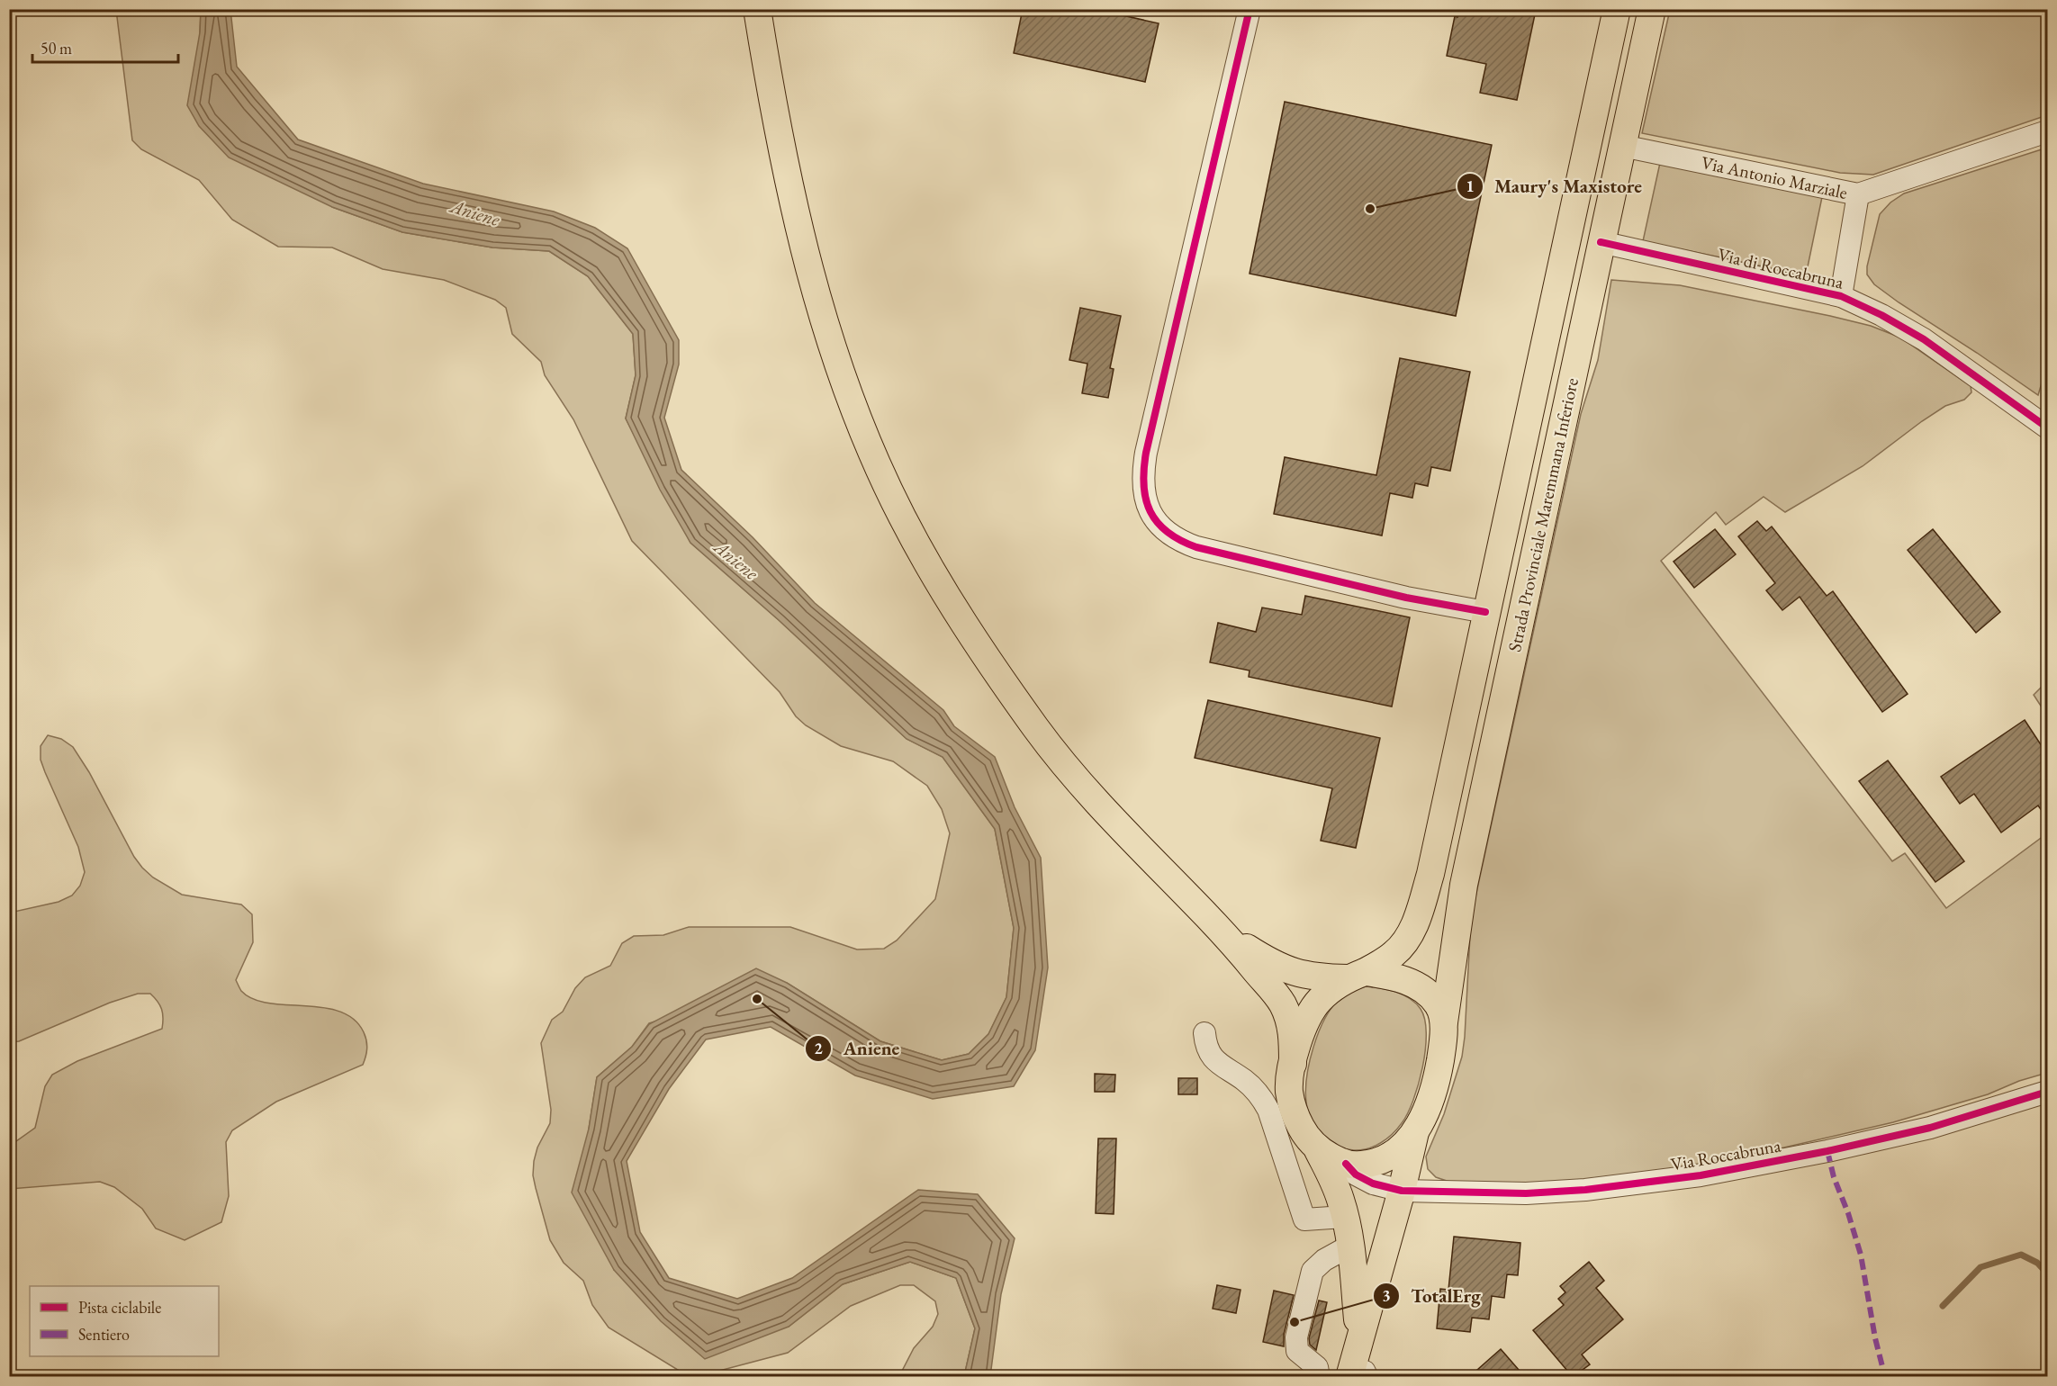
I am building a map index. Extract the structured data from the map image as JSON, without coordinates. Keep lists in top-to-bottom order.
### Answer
{
  "streets": {
    "main road": ["Strada Provinciale Maremmana Inferiore"],
    "street": ["Via Antonio Marziale", "Via di Roccabruna", "Via Roccabruna"]
  },
  "crossings": [
    ["Via Antonio Marziale", "Via di Roccabruna"],
    ["Via Antonio Marziale", "Strada Provinciale Maremmana Inferiore"],
    ["Via di Roccabruna", "Strada Provinciale Maremmana Inferiore"],
    ["Strada Provinciale Maremmana Inferiore", "Via Roccabruna"]
  ],
  "water": ["Aniene"],
  "places": ["Maury's Maxistore", "Aniene", "TotalErg"],
  "legend": ["Pista ciclabile", "Sentiero"],
  "scale_bar": "50 m"
}
